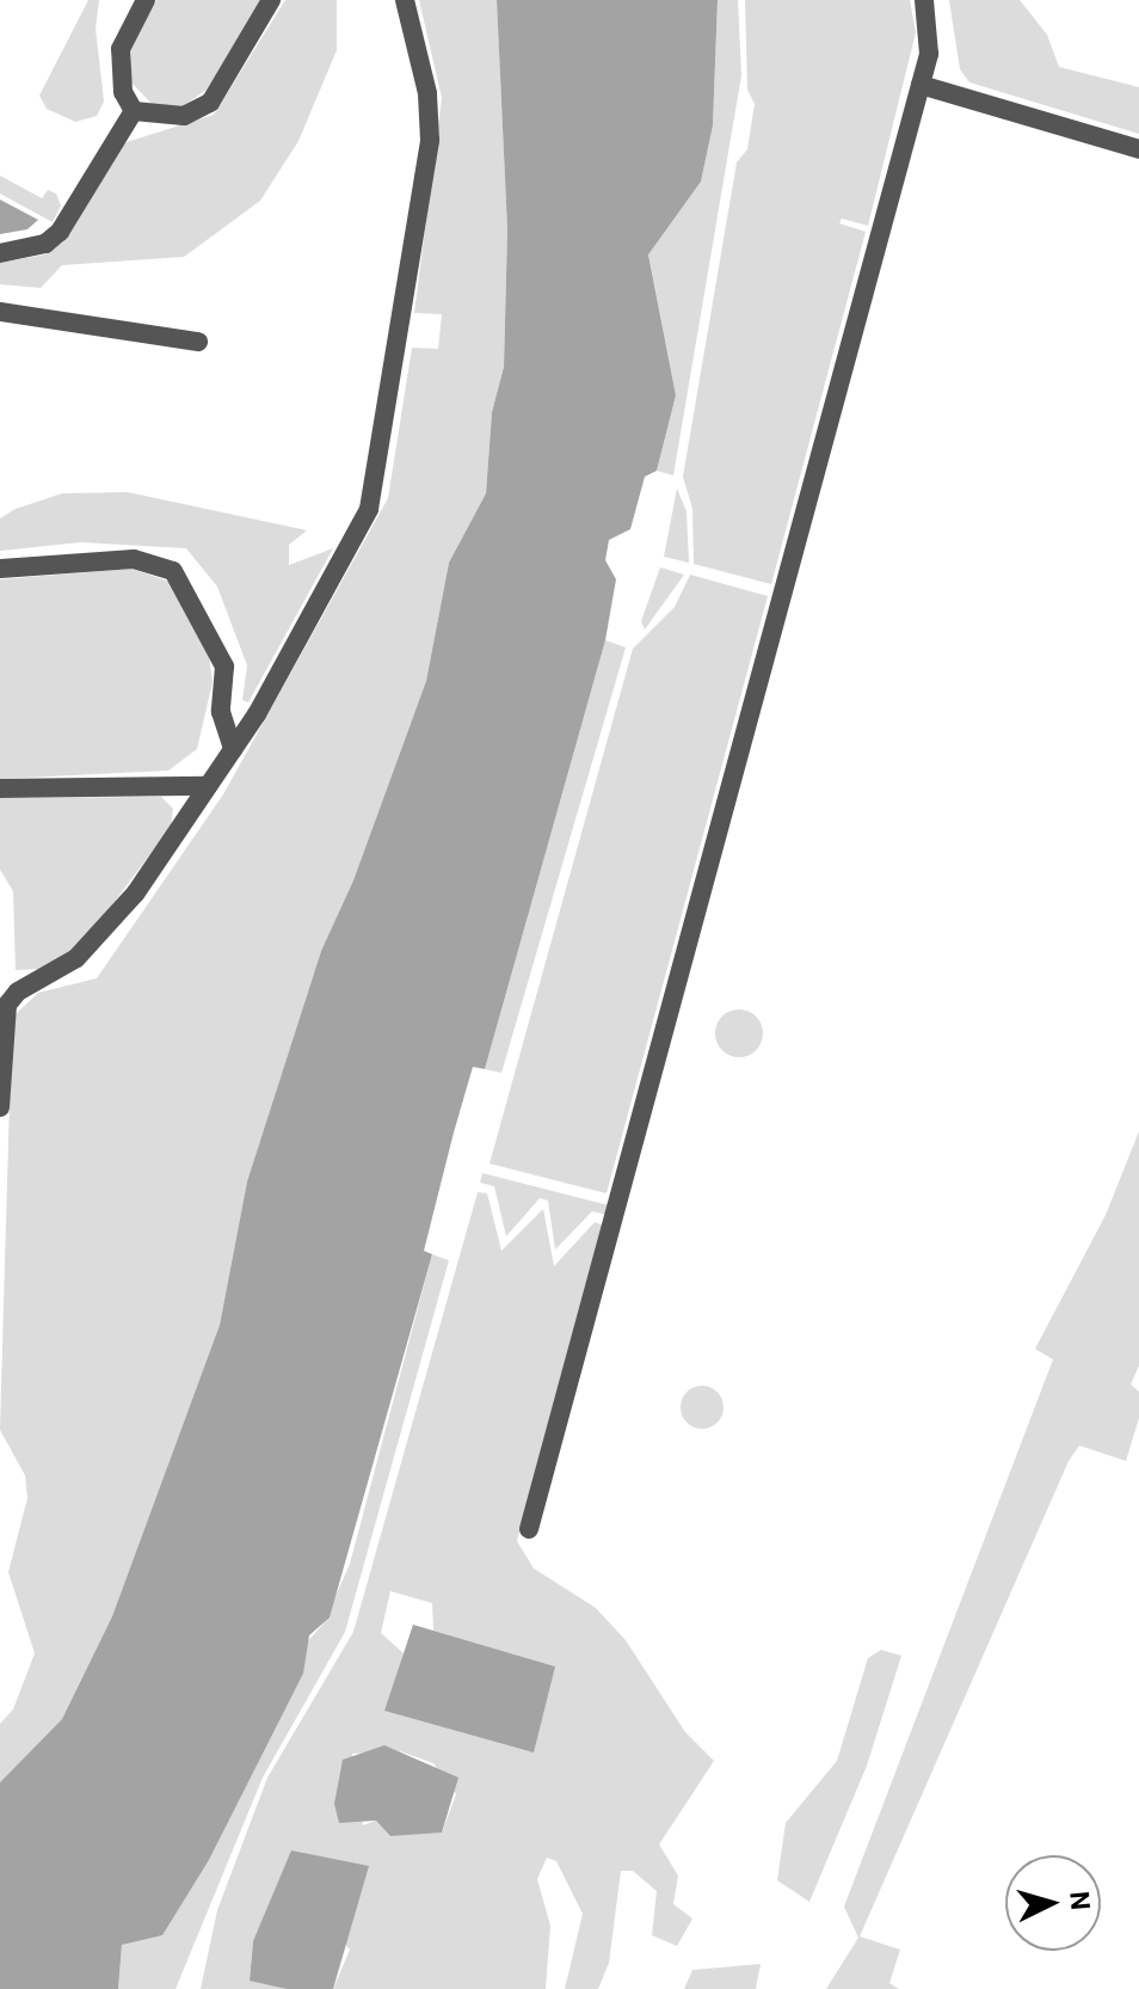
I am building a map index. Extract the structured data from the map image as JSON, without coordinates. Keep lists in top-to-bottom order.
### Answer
{
  "north": "right"
}
